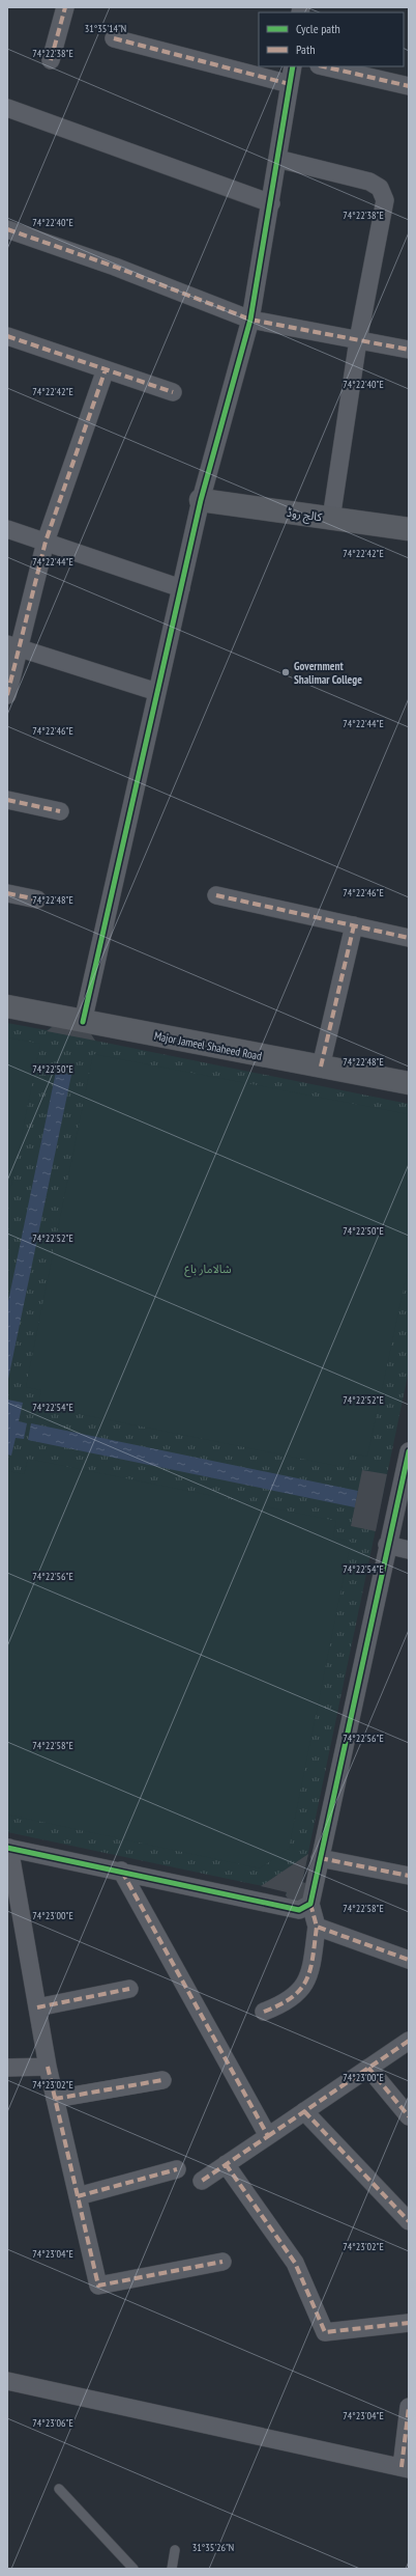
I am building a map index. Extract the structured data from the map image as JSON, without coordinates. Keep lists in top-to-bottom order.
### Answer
{
  "streets": {
    "street": ["کالج روڈ", "Major Jameel Shaheed Road"]
  },
  "parks": ["شالامار باغ"],
  "places": ["Government Shalimar College"],
  "legend": ["Cycle path", "Path"],
  "coordinates": [
    "31°35'14\"N",
    "74°22'38\"E",
    "74°22'40\"E",
    "74°22'42\"E",
    "74°22'44\"E",
    "74°22'46\"E",
    "74°22'48\"E",
    "74°22'50\"E",
    "74°22'52\"E",
    "74°22'54\"E",
    "74°22'56\"E",
    "74°22'58\"E",
    "74°23'00\"E",
    "74°23'02\"E",
    "74°23'04\"E",
    "74°23'06\"E",
    "31°35'26\"N"
  ]
}
